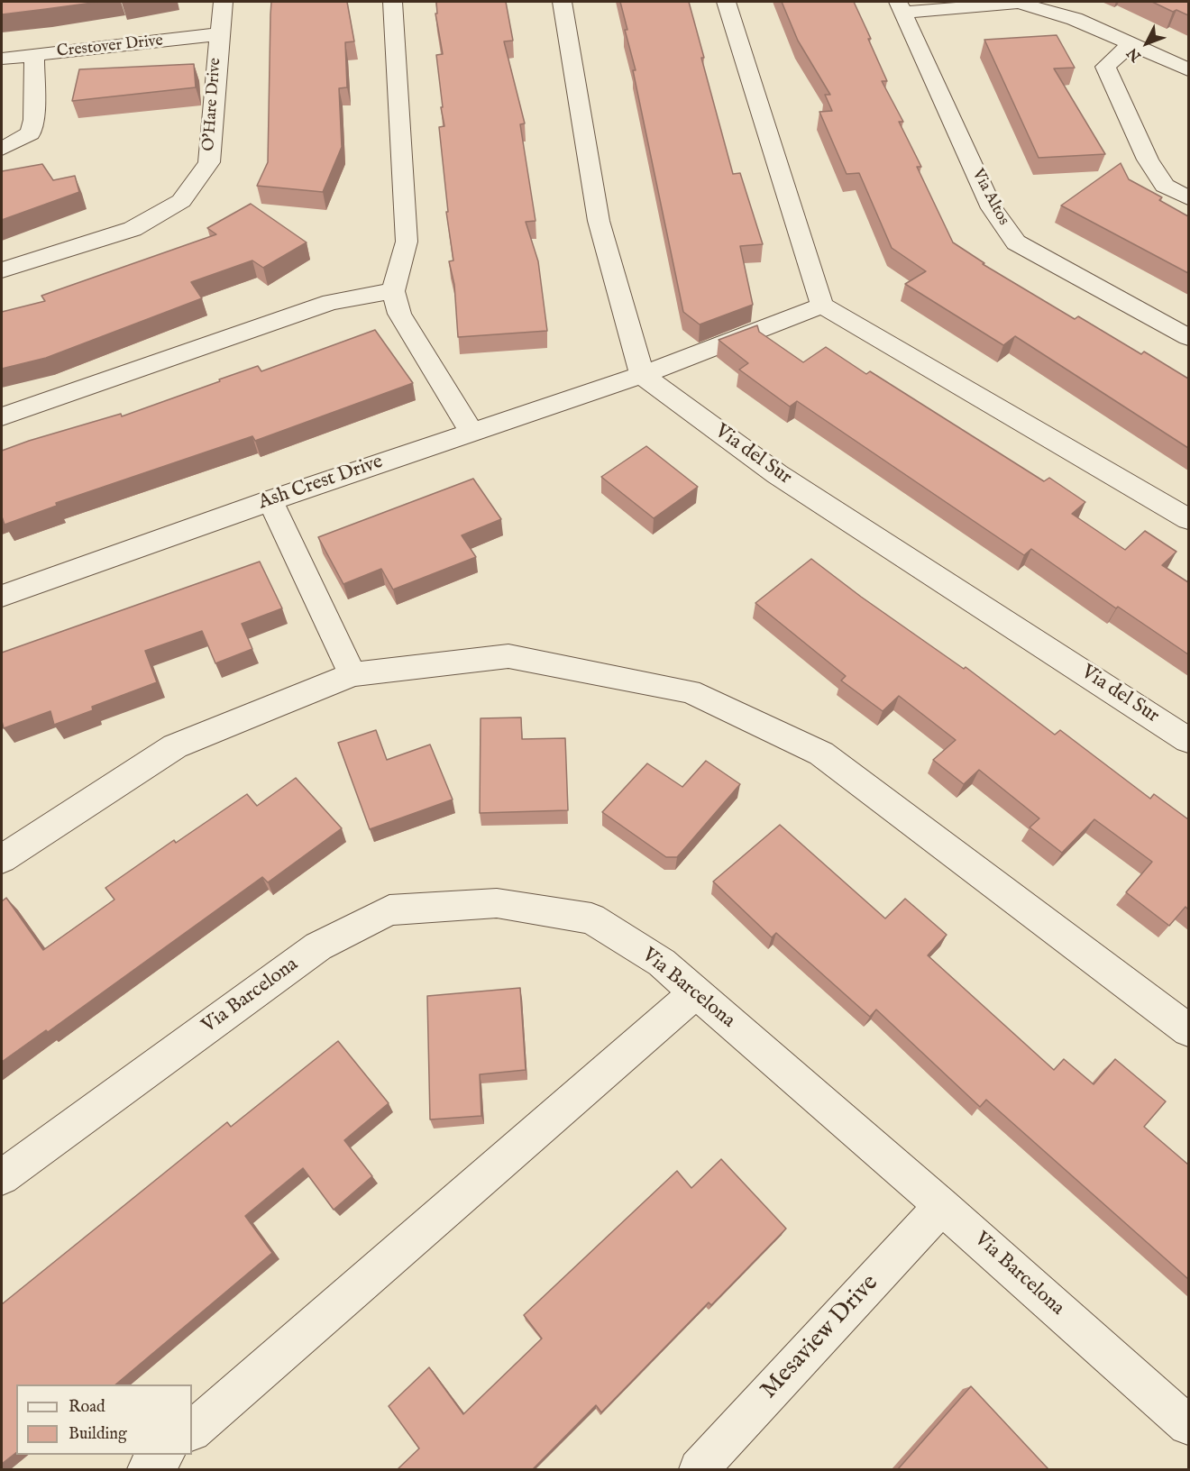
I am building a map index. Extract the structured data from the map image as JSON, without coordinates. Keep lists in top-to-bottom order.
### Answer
{
  "streets": {
    "street": [
      "Crestover Drive",
      "O'Hare Drive",
      "Via Altos",
      "Via del Sur",
      "Ash Crest Drive",
      "Via Barcelona",
      "Mesaview Drive"
    ]
  },
  "crossings": [
    ["Crestover Drive", "O'Hare Drive"],
    ["Via del Sur", "Ash Crest Drive"],
    ["Via Barcelona", "Mesaview Drive"]
  ],
  "legend": ["Road", "Building"],
  "north": "bottom left"
}
